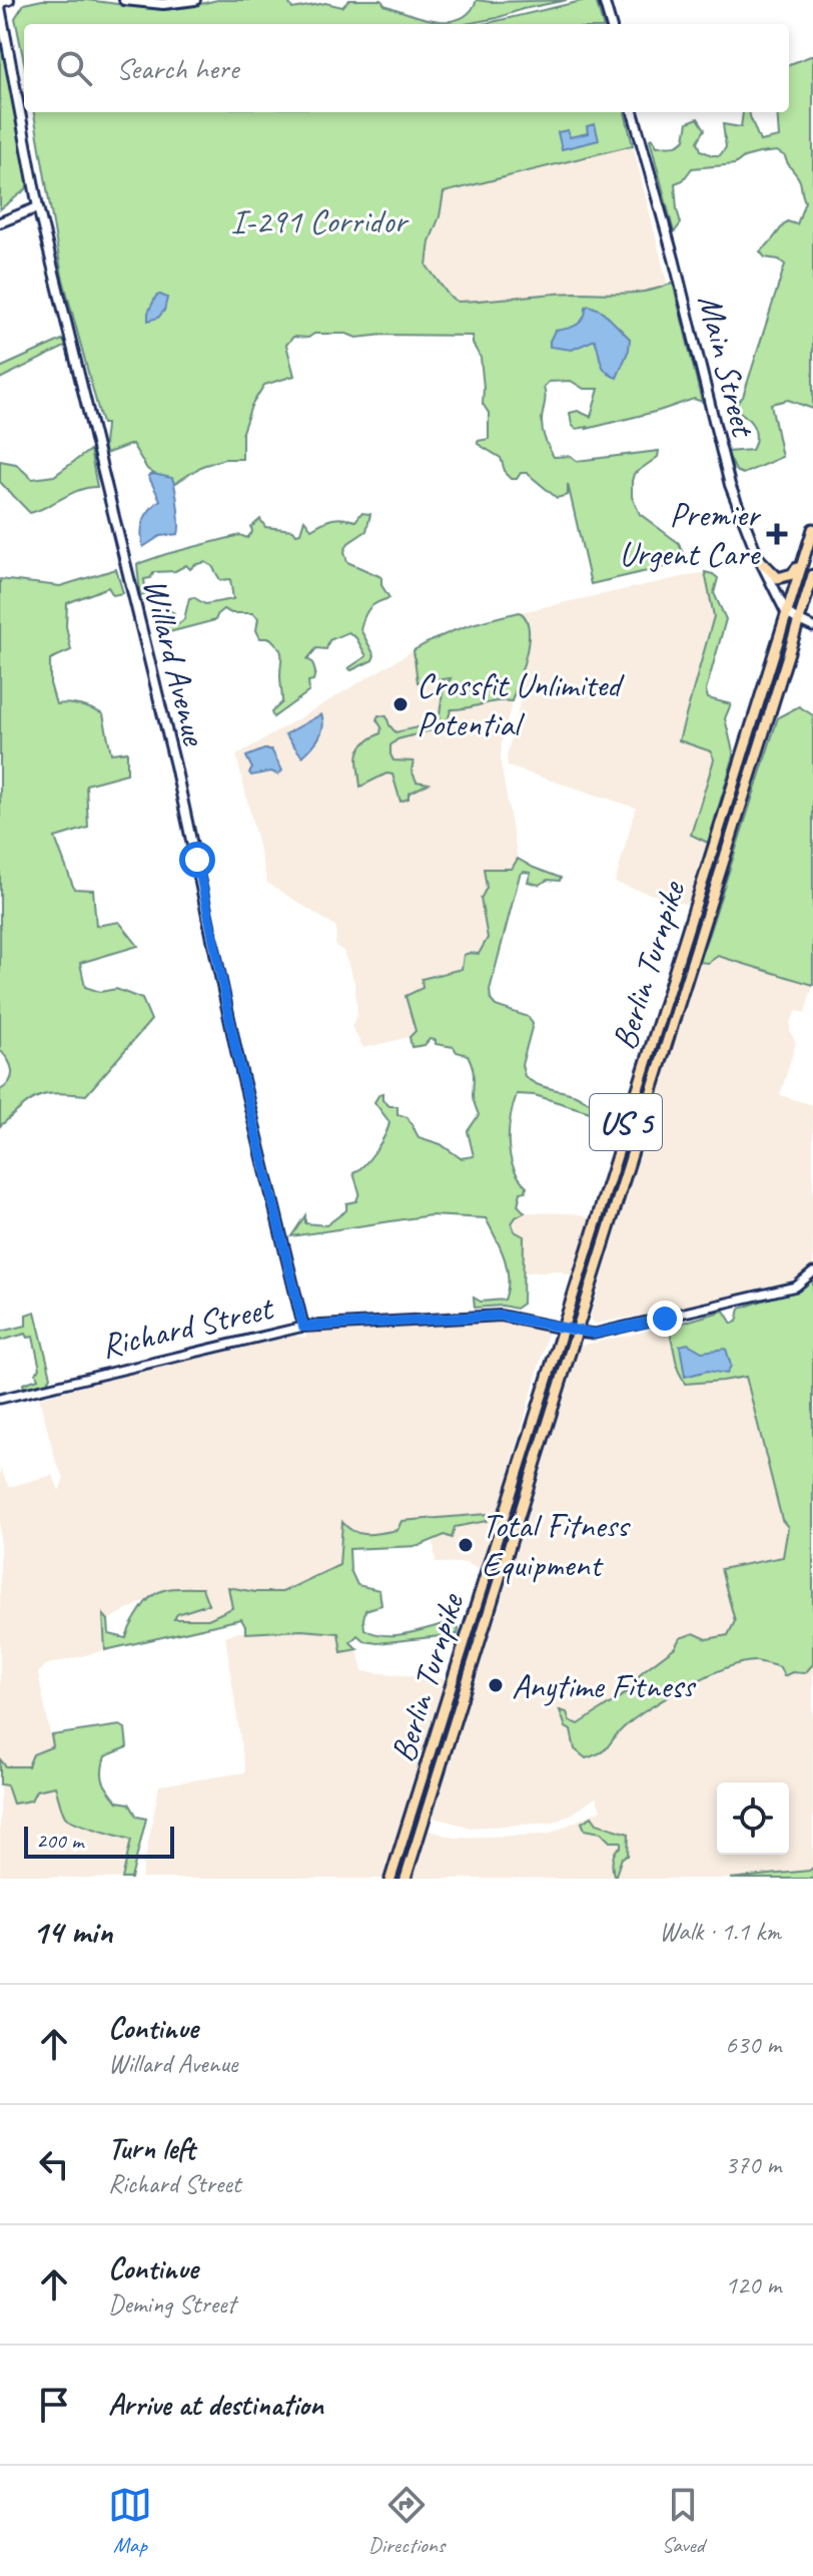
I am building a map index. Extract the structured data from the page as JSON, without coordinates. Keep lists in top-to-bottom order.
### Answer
{
  "streets": {
    "highway": ["Berlin Turnpike", "US 5"],
    "main road": ["Main Street", "Willard Avenue", "Richard Street"]
  },
  "crossings": [
    ["Main Street", "Berlin Turnpike"],
    ["Willard Avenue", "Richard Street"],
    ["Berlin Turnpike", "Richard Street"]
  ],
  "parks": ["I-291 Corridor"],
  "places": {
    "health": ["Premier Urgent Care"],
    "other": ["Crossfit Unlimited Potential", "Total Fitness Equipment", "Anytime Fitness"]
  },
  "scale_bar": "200 m",
  "page": {
    "search": "Search here",
    "scale": "200 m",
    "heading": ["14 min", "Walk · 1.1 km"],
    "list": [
      ["Continue", "Willard Avenue", "630 m"],
      ["Turn left", "Richard Street", "370 m"],
      ["Continue", "Deming Street", "120 m"],
      "Arrive at destination"
    ],
    "nav": ["Map", "Directions", "Saved"]
  }
}
